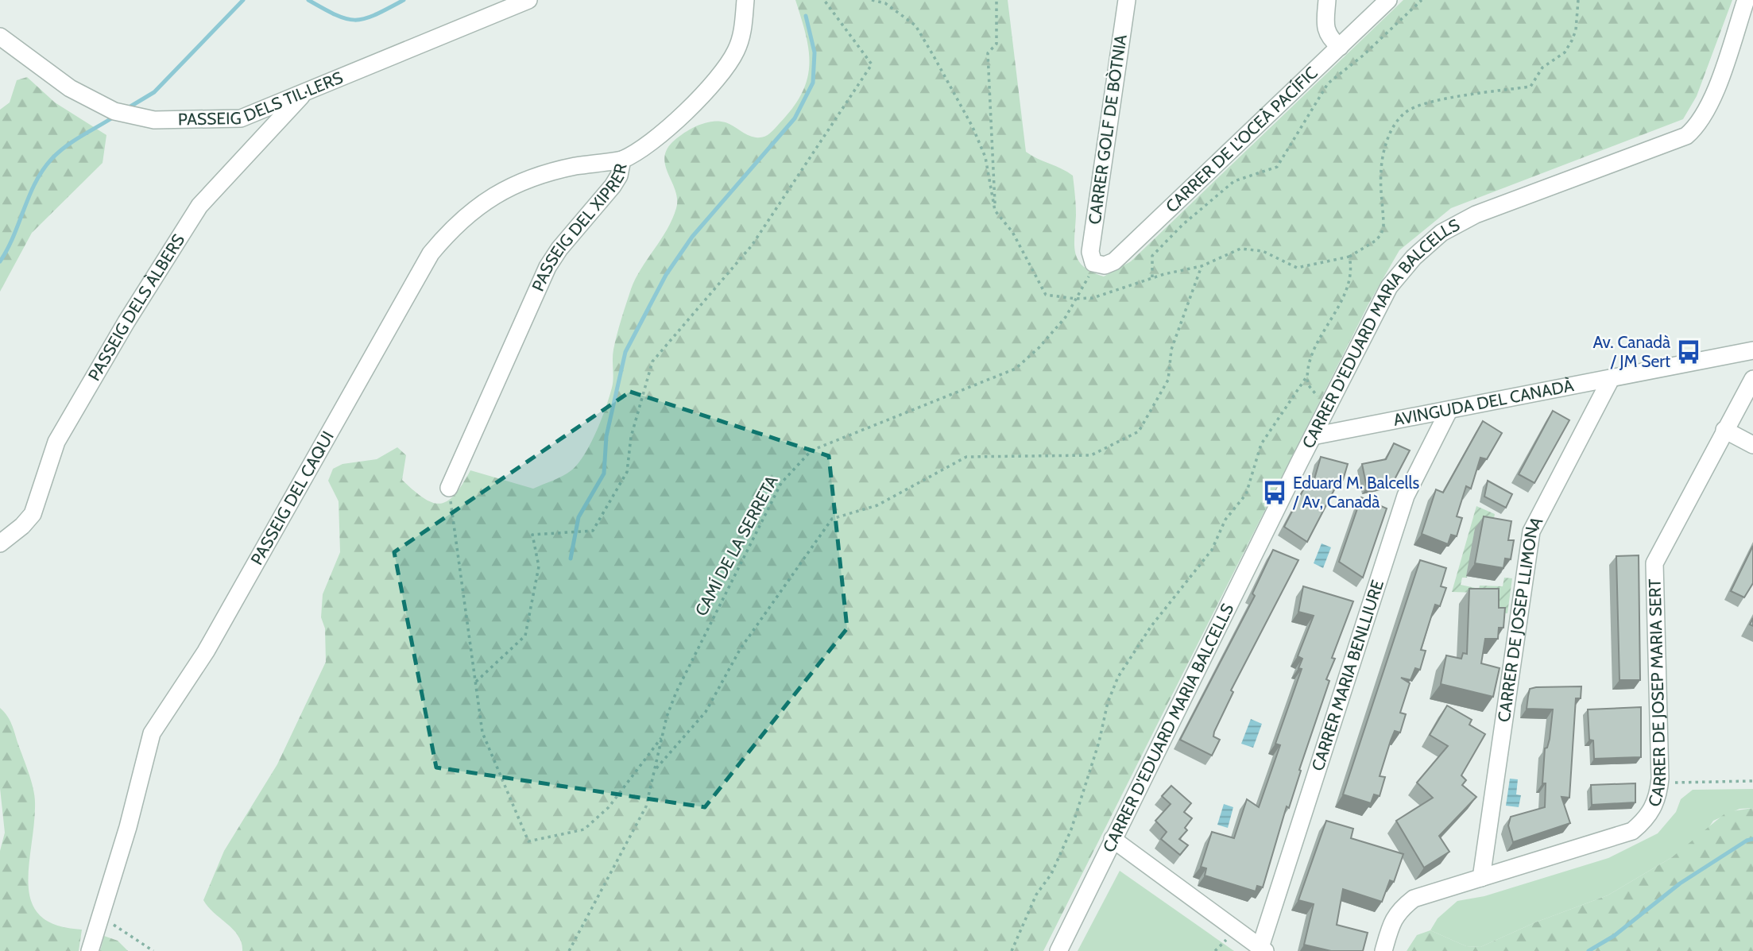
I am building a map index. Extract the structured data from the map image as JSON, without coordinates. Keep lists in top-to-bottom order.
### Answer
{
  "streets": {
    "street": [
      "PASSEIG DELS TIL·LERS",
      "CARRER GOLF DE BÒTNIA",
      "CARRER DE L'OCEÀ PACÍFIC",
      "PASSEIG DEL XIPRER",
      "PASSEIG DELS ÀLBERS",
      "CARRER D'EDUARD MARIA BALCELLS",
      "AVINGUDA DEL CANADÀ",
      "PASSEIG DEL CAQUI",
      "CARRER DE JOSEP LLIMONA",
      "CARRER MARIA BENLLIURE",
      "CARRER DE JOSEP MARIA SERT"
    ],
    "path": ["CAMÍ DE LA SERRETA"]
  },
  "crossings": [
    ["PASSEIG DELS TIL·LERS", "PASSEIG DELS ÀLBERS"],
    ["CARRER GOLF DE BÒTNIA", "CARRER DE L'OCEÀ PACÍFIC"],
    ["CARRER GOLF DE BÒTNIA", "CAMÍ DE LA SERRETA"],
    ["CARRER DE L'OCEÀ PACÍFIC", "CAMÍ DE LA SERRETA"],
    ["PASSEIG DEL XIPRER", "PASSEIG DEL CAQUI"],
    ["CARRER D'EDUARD MARIA BALCELLS", "AVINGUDA DEL CANADÀ"],
    ["AVINGUDA DEL CANADÀ", "CARRER DE JOSEP LLIMONA"],
    ["AVINGUDA DEL CANADÀ", "CARRER MARIA BENLLIURE"],
    ["CARRER DE JOSEP LLIMONA", "CARRER DE JOSEP MARIA SERT"]
  ],
  "places": {
    "bus stop": ["Av. Canadà / JM Sert", "Eduard M. Balcells / Av, Canadà"]
  }
}
